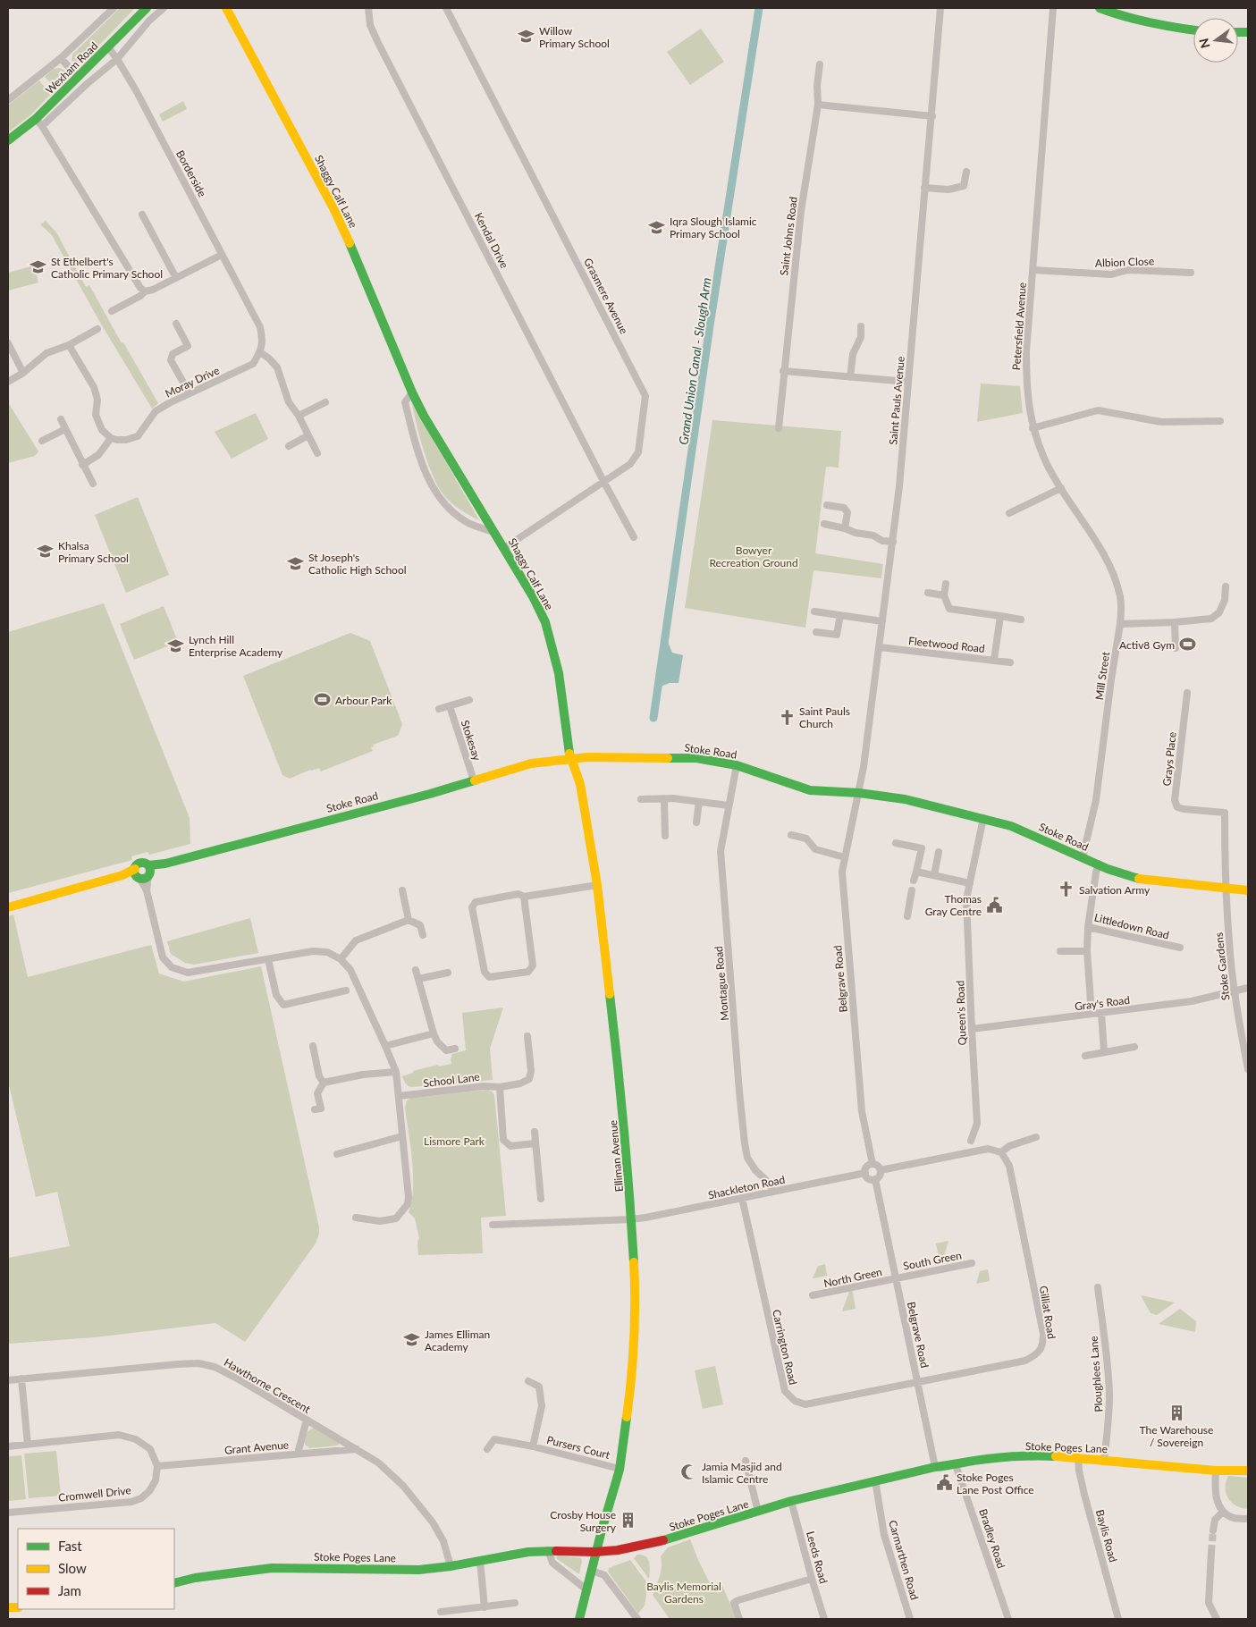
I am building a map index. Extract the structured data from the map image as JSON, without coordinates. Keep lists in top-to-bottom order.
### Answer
{
  "streets": {
    "street": [
      "Wexham Road",
      "Borderside",
      "Shaggy Calf Lane",
      "Saint Johns Road",
      "Kendal Drive",
      "Albion Close",
      "Grasmere Avenue",
      "Petersfield Avenue",
      "Moray Drive",
      "Saint Pauls Avenue",
      "Fleetwood Road",
      "Mill Street",
      "Stokesay",
      "Stoke Road",
      "Grays Place",
      "Littledown Road",
      "Stoke Gardens",
      "Belgrave Road",
      "Montague Road",
      "Gray's Road",
      "Queen's Road",
      "School Lane",
      "Elliman Avenue",
      "Shackleton Road",
      "South Green",
      "North Green",
      "Gilliat Road",
      "Carrington Road",
      "Ploughlees Lane",
      "Hawthorne Crescent",
      "Grant Avenue",
      "Pursers Court",
      "Stoke Poges Lane",
      "Cromwell Drive",
      "Baylis Road",
      "Bradley Road",
      "Leeds Road",
      "Carmarthen Road"
    ]
  },
  "crossings": [
    ["Wexham Road", "Borderside"],
    ["Shaggy Calf Lane", "Grasmere Avenue"],
    ["Shaggy Calf Lane", "Stoke Road"],
    ["Shaggy Calf Lane", "Elliman Avenue"],
    ["Kendal Drive", "Grasmere Avenue"],
    ["Albion Close", "Petersfield Avenue"],
    ["Petersfield Avenue", "Mill Street"],
    ["Saint Pauls Avenue", "Fleetwood Road"],
    ["Saint Pauls Avenue", "Stoke Road"],
    ["Saint Pauls Avenue", "Belgrave Road"],
    ["Mill Street", "Stoke Road"],
    ["Stokesay", "Stoke Road"],
    ["Stoke Road", "Littledown Road"],
    ["Stoke Road", "Stoke Gardens"],
    ["Stoke Road", "Belgrave Road"],
    ["Stoke Road", "Montague Road"],
    ["Stoke Road", "Queen's Road"],
    ["Stoke Road", "Elliman Avenue"],
    ["Grays Place", "Stoke Gardens"],
    ["Stoke Gardens", "Gray's Road"],
    ["Belgrave Road", "Shackleton Road"],
    ["Belgrave Road", "South Green"],
    ["Belgrave Road", "North Green"],
    ["Belgrave Road", "Gilliat Road"],
    ["Belgrave Road", "Carrington Road"],
    ["Belgrave Road", "Stoke Poges Lane"],
    ["Montague Road", "Shackleton Road"],
    ["Gray's Road", "Queen's Road"],
    ["Elliman Avenue", "Shackleton Road"],
    ["Elliman Avenue", "Pursers Court"],
    ["Elliman Avenue", "Stoke Poges Lane"],
    ["Shackleton Road", "Carrington Road"],
    ["South Green", "North Green"],
    ["Gilliat Road", "Carrington Road"],
    ["Ploughlees Lane", "Stoke Poges Lane"],
    ["Hawthorne Crescent", "Grant Avenue"],
    ["Hawthorne Crescent", "Stoke Poges Lane"],
    ["Grant Avenue", "Cromwell Drive"],
    ["Stoke Poges Lane", "Baylis Road"],
    ["Stoke Poges Lane", "Bradley Road"],
    ["Stoke Poges Lane", "Leeds Road"],
    ["Stoke Poges Lane", "Carmarthen Road"]
  ],
  "water": ["Grand Union Canal - Slough Arm"],
  "parks": ["Bowyer Recreation Ground", "Lismore Park", "Baylis Memorial Gardens"],
  "places": {
    "school or university": [
      "Willow Primary School",
      "Iqra Slough Islamic Primary School",
      "St Ethelbert's Catholic Primary School",
      "Khalsa Primary School",
      "St Joseph's Catholic High School",
      "Lynch Hill Enterprise Academy",
      "James Elliman Academy"
    ],
    "sports": ["Activ8 Gym", "Arbour Park"],
    "church": ["Saint Pauls Church", "Salvation Army"],
    "public building": ["Thomas Gray Centre", "Stoke Poges Lane Post Office"],
    "building": ["The Warehouse / Sovereign", "Crosby House Surgery"],
    "mosque": ["Jamia Masjid and Islamic Centre"]
  },
  "legend": ["Fast", "Slow", "Jam"],
  "north": "left"
}
